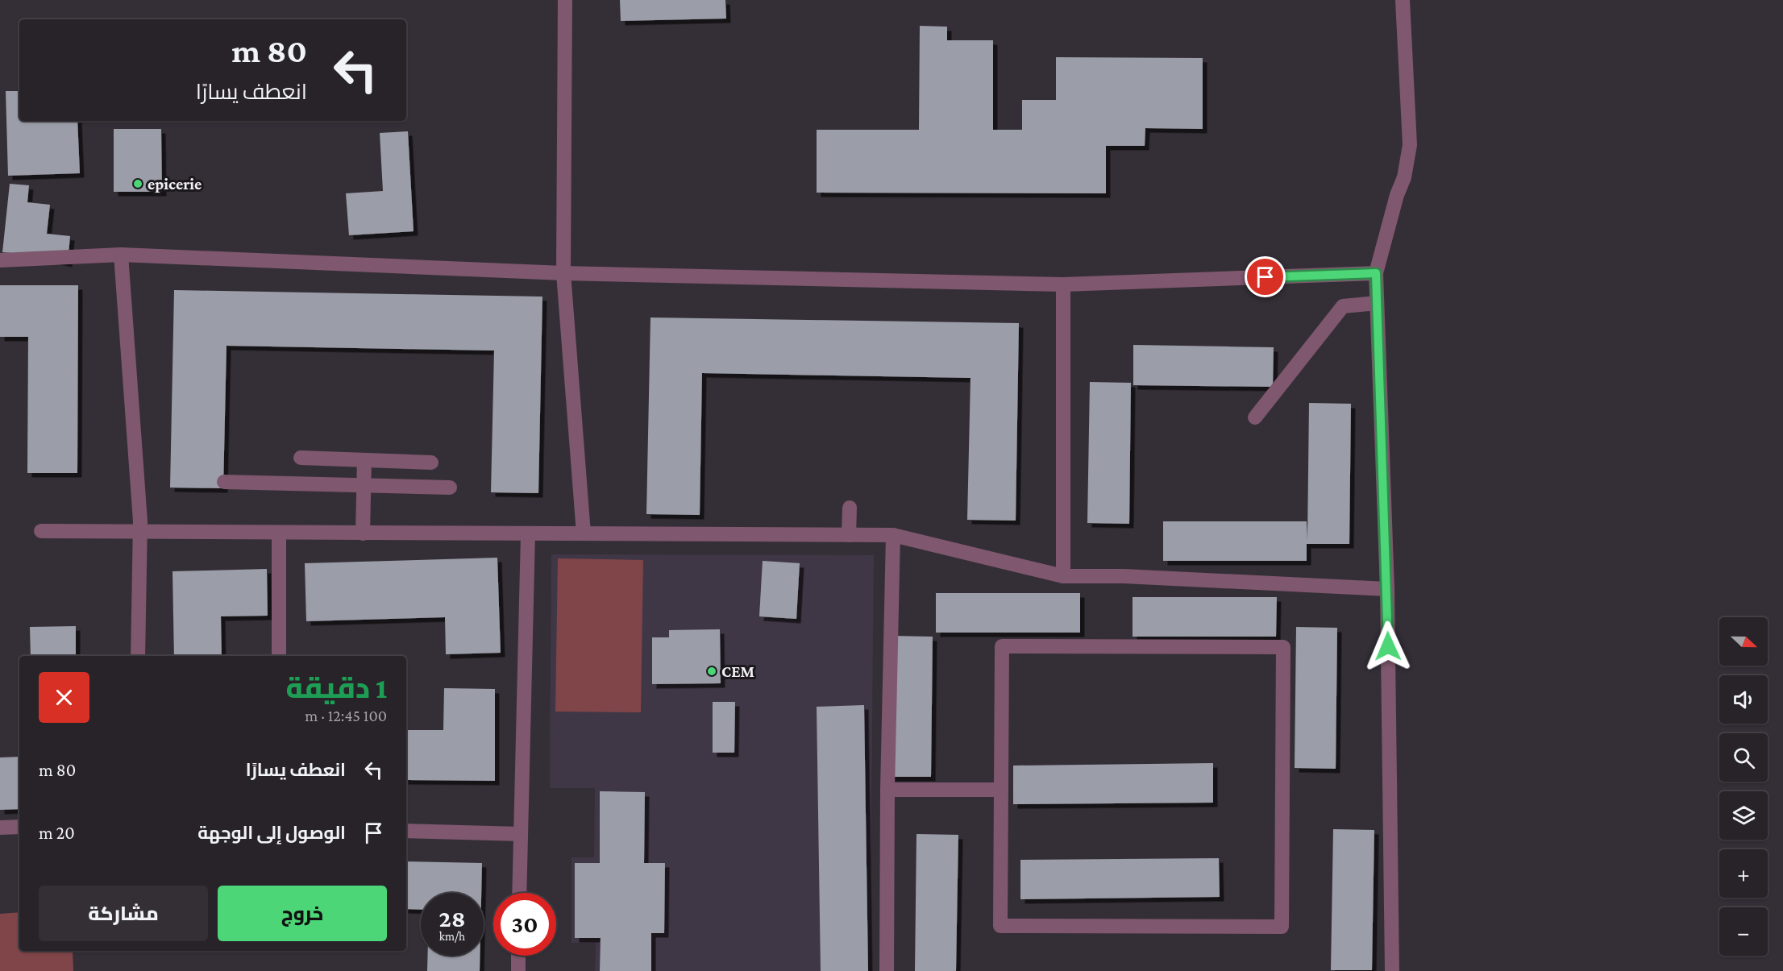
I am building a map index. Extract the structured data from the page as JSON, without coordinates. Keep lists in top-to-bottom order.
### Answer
{
  "places": ["epicerie", "CEM"],
  "north": "right",
  "page": {
    "turn": ["80 m", "انعطف يسارًا"],
    "map_buttons": ["+", "−"],
    "heading": ["1 دقيقة", "100 m · 12:45"],
    "list": [
      {
        "name": "انعطف يسارًا",
        "value": "80 m"
      },
      {
        "name": "الوصول إلى الوجهة",
        "value": "20 m"
      }
    ],
    "buttons": ["خروج", "مشاركة"],
    "speed": "28 km/h",
    "limit": "30"
  }
}
